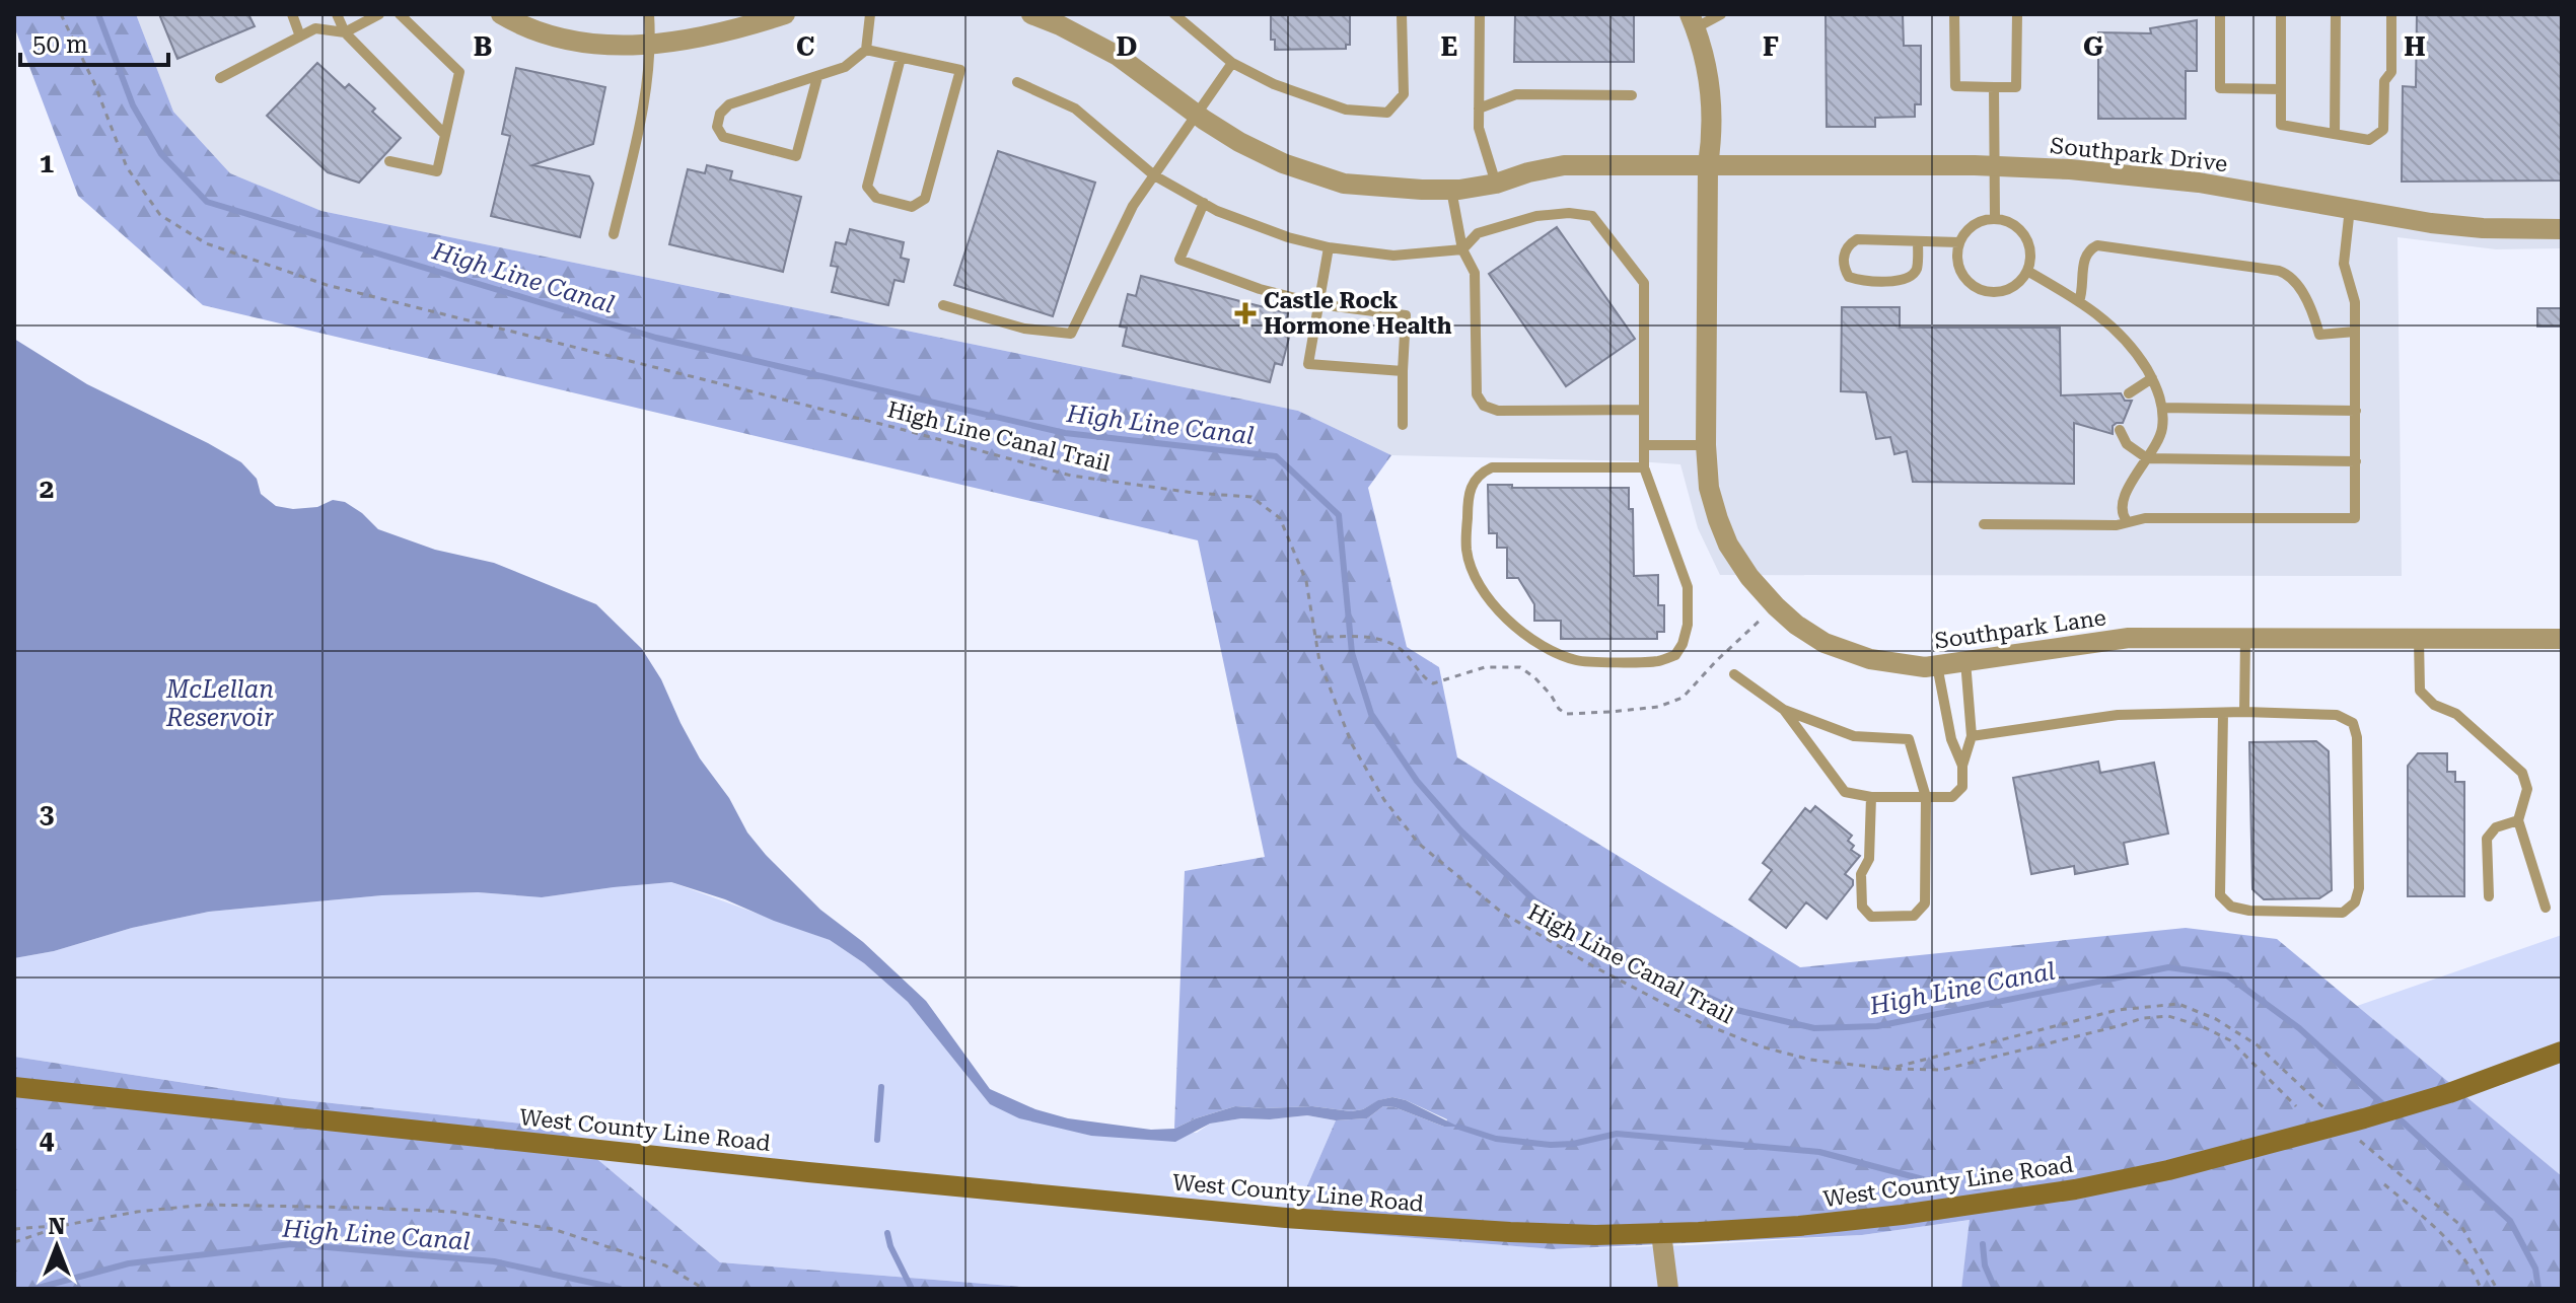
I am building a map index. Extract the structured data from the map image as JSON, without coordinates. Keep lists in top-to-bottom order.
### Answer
{
  "streets": {
    "main road": ["West County Line Road"],
    "street": ["Southpark Drive", "Southpark Lane"],
    "path": ["High Line Canal Trail"]
  },
  "crossings": [
    ["Southpark Drive", "Southpark Lane"]
  ],
  "water": ["High Line Canal", "McLellan Reservoir"],
  "places": {
    "health": ["Castle Rock Hormone Health"]
  },
  "scale_bar": "50 m",
  "north": "top",
  "grid": {
    "columns": [
      "B",
      "C",
      "D",
      "E",
      "F",
      "G",
      "H"
    ],
    "rows": [
      "1",
      "2",
      "3",
      "4"
    ]
  }
}
